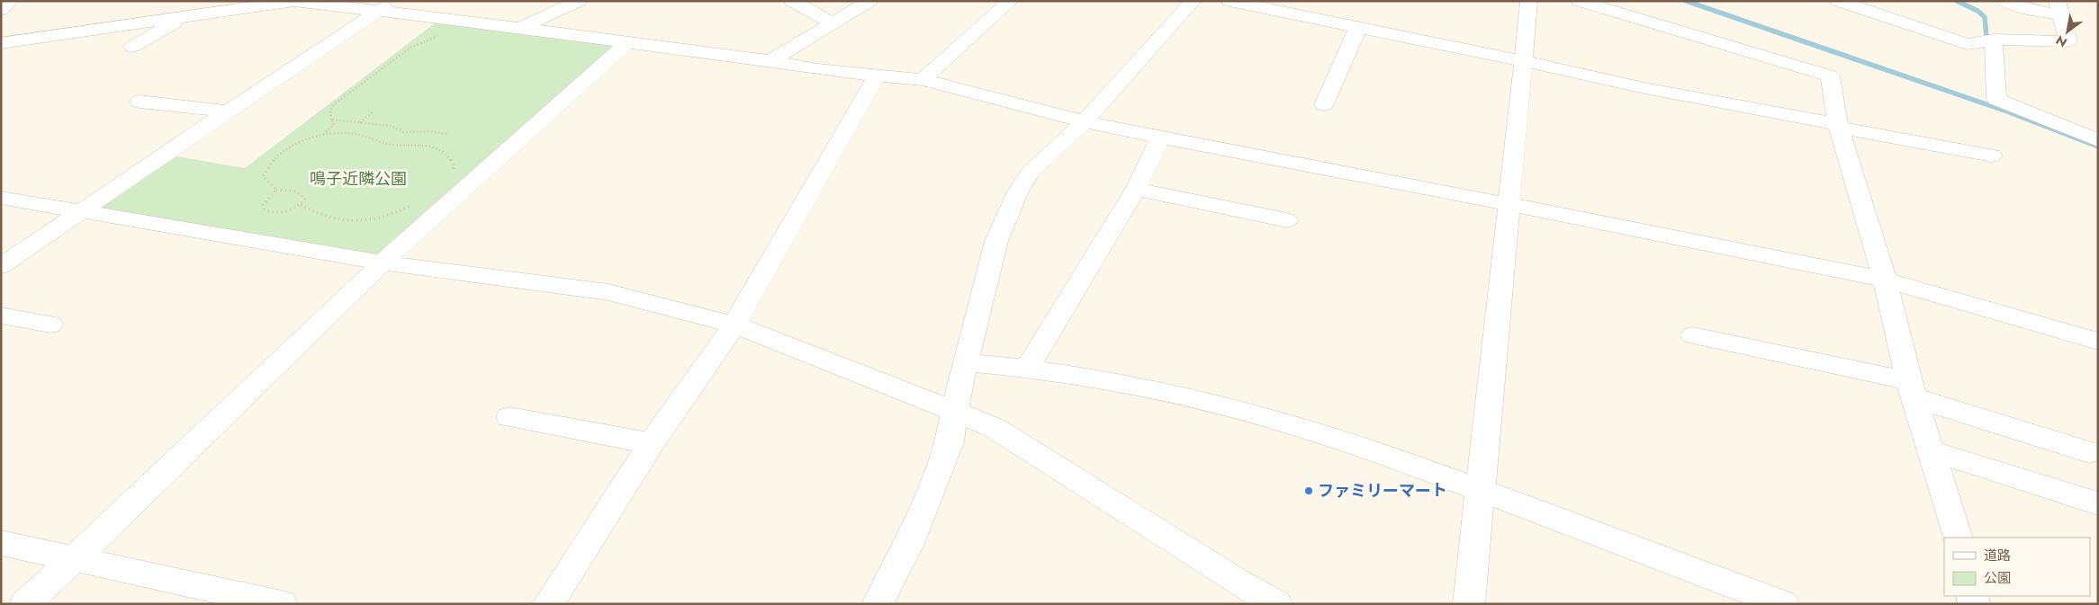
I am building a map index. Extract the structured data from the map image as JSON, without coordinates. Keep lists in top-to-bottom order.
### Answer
{
  "parks": ["鳴子近隣公園"],
  "places": ["ファミリーマート"],
  "legend": ["道路", "公園"],
  "north": "bottom left"
}
